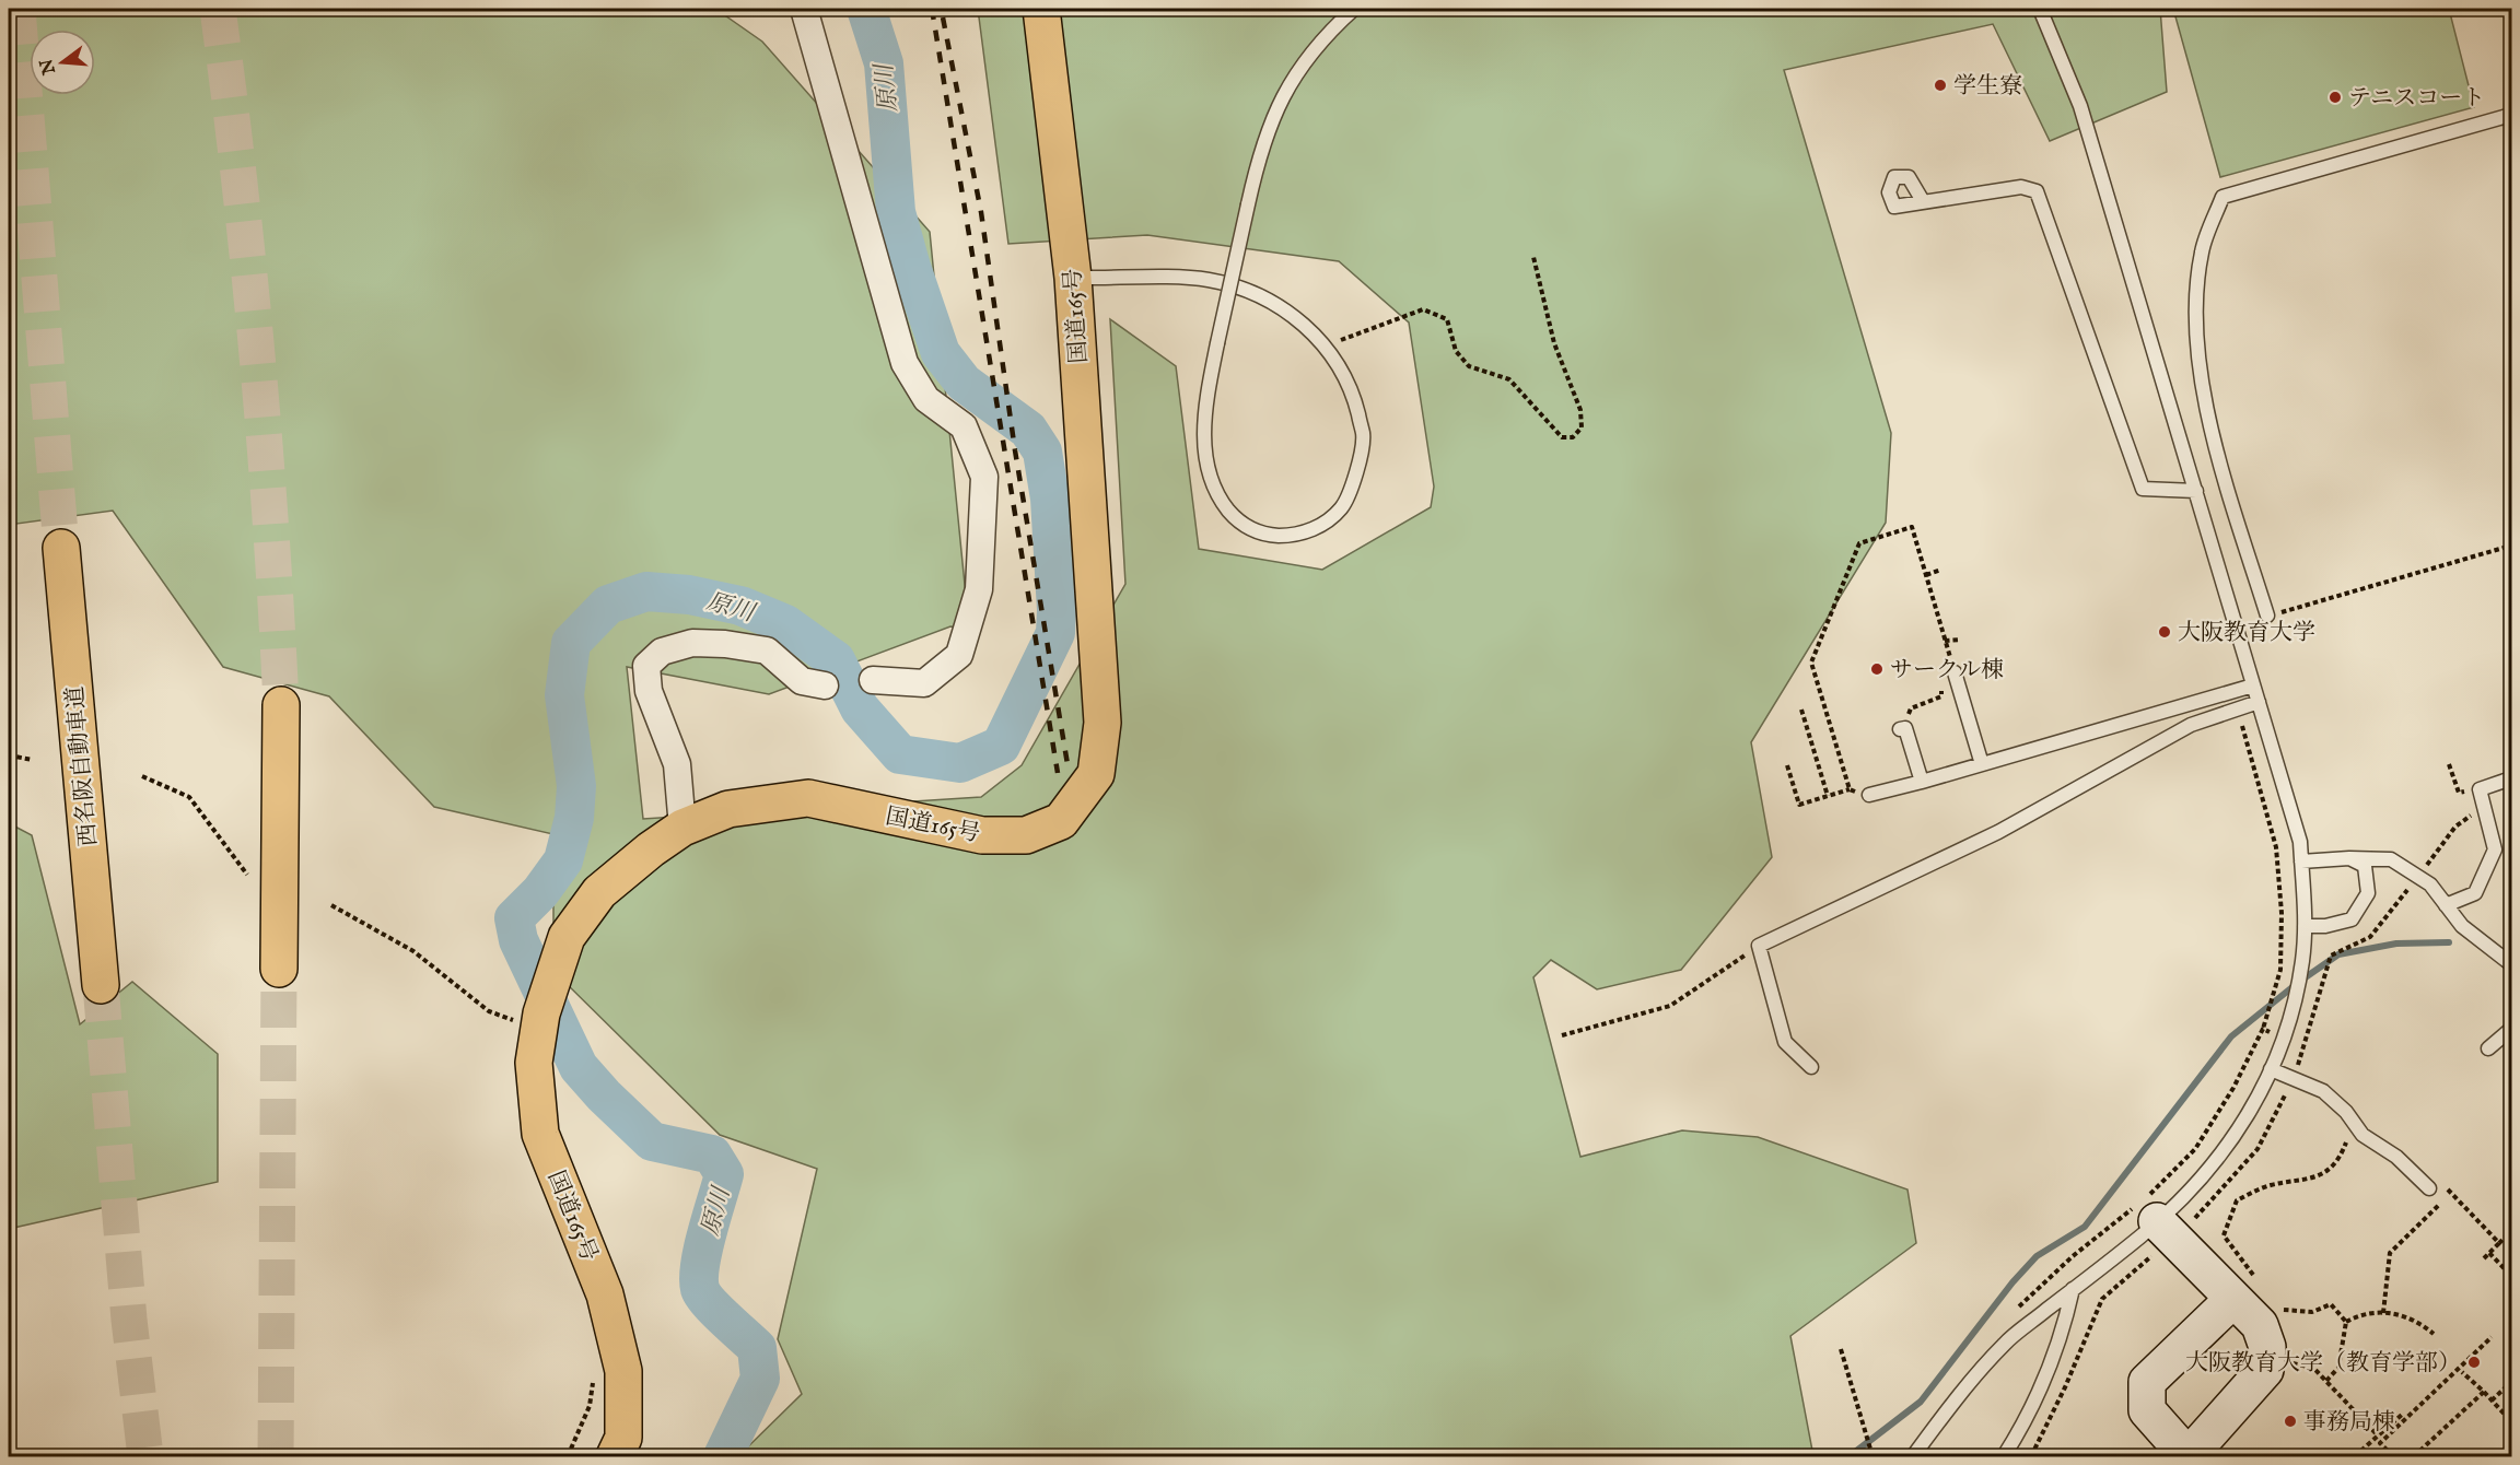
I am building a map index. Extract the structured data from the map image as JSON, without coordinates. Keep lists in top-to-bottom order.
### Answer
{
  "streets": {
    "highway": ["国道165号", "西名阪自動車道"]
  },
  "water": ["原川"],
  "places": [
    "学生寮",
    "テニスコート",
    "大阪教育大学",
    "サークル棟",
    "大阪教育大学（教育学部）",
    "事務局棟"
  ],
  "north": "left"
}
